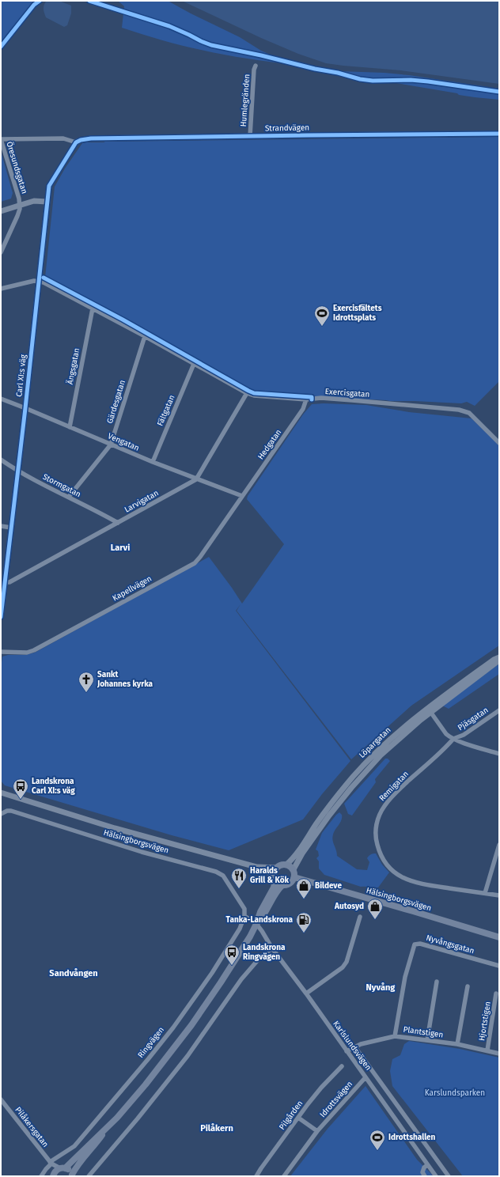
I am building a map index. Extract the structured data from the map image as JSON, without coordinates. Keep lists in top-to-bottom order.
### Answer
{
  "streets": {
    "main road": ["Hälsingborgsvägen"],
    "street": [
      "Humlegränden",
      "Strandvägen",
      "Öresundsgatan",
      "Ängsgatan",
      "Carl XI:s väg",
      "Exercisgatan",
      "Gärdesgatan",
      "Fältgatan",
      "Vengatan",
      "Hedgatan",
      "Stormgatan",
      "Larvigatan",
      "Kapellvägen",
      "Pjäsgatan",
      "Löpargatan",
      "Remigatan",
      "Nyvångsgatan",
      "Hjortstigen",
      "Plantstigen",
      "Ringvägen",
      "Karlslundsvägen",
      "Idrottsvägen",
      "Pilgården",
      "Pilåkersgatan"
    ]
  },
  "crossings": [
    ["Humlegränden", "Strandvägen"],
    ["Strandvägen", "Carl XI:s väg"],
    ["Ängsgatan", "Exercisgatan"],
    ["Ängsgatan", "Vengatan"],
    ["Carl XI:s väg", "Exercisgatan"],
    ["Carl XI:s väg", "Vengatan"],
    ["Carl XI:s väg", "Stormgatan"],
    ["Carl XI:s väg", "Larvigatan"],
    ["Exercisgatan", "Gärdesgatan"],
    ["Exercisgatan", "Fältgatan"],
    ["Exercisgatan", "Hedgatan"],
    ["Gärdesgatan", "Vengatan"],
    ["Gärdesgatan", "Stormgatan"],
    ["Fältgatan", "Vengatan"],
    ["Vengatan", "Hedgatan"],
    ["Vengatan", "Larvigatan"],
    ["Vengatan", "Kapellvägen"],
    ["Hedgatan", "Kapellvägen"],
    ["Stormgatan", "Larvigatan"],
    ["Pjäsgatan", "Remigatan"],
    ["Löpargatan", "Hälsingborgsvägen"],
    ["Hälsingborgsvägen", "Ringvägen"],
    ["Nyvångsgatan", "Plantstigen"],
    ["Hjortstigen", "Plantstigen"],
    ["Plantstigen", "Karlslundsvägen"],
    ["Ringvägen", "Pilåkersgatan"],
    ["Karlslundsvägen", "Idrottsvägen"]
  ],
  "districts": [
    "Larvi",
    "Sandvången",
    "Nyvång",
    "Pilåkern"
  ],
  "parks": ["Karslundsparken"],
  "places": {
    "sports": ["Exercisfältets Idrottsplats", "Idrottshallen"],
    "church": ["Sankt Johannes kyrka"],
    "bus stop": ["Landskrona Carl XI:s väg", "Landskrona Ringvägen"],
    "restaurant": ["Haralds Grill & Kök"],
    "shop": ["Bildeve", "Autosyd"],
    "fuel station": ["Tanka-Landskrona"]
  }
}
